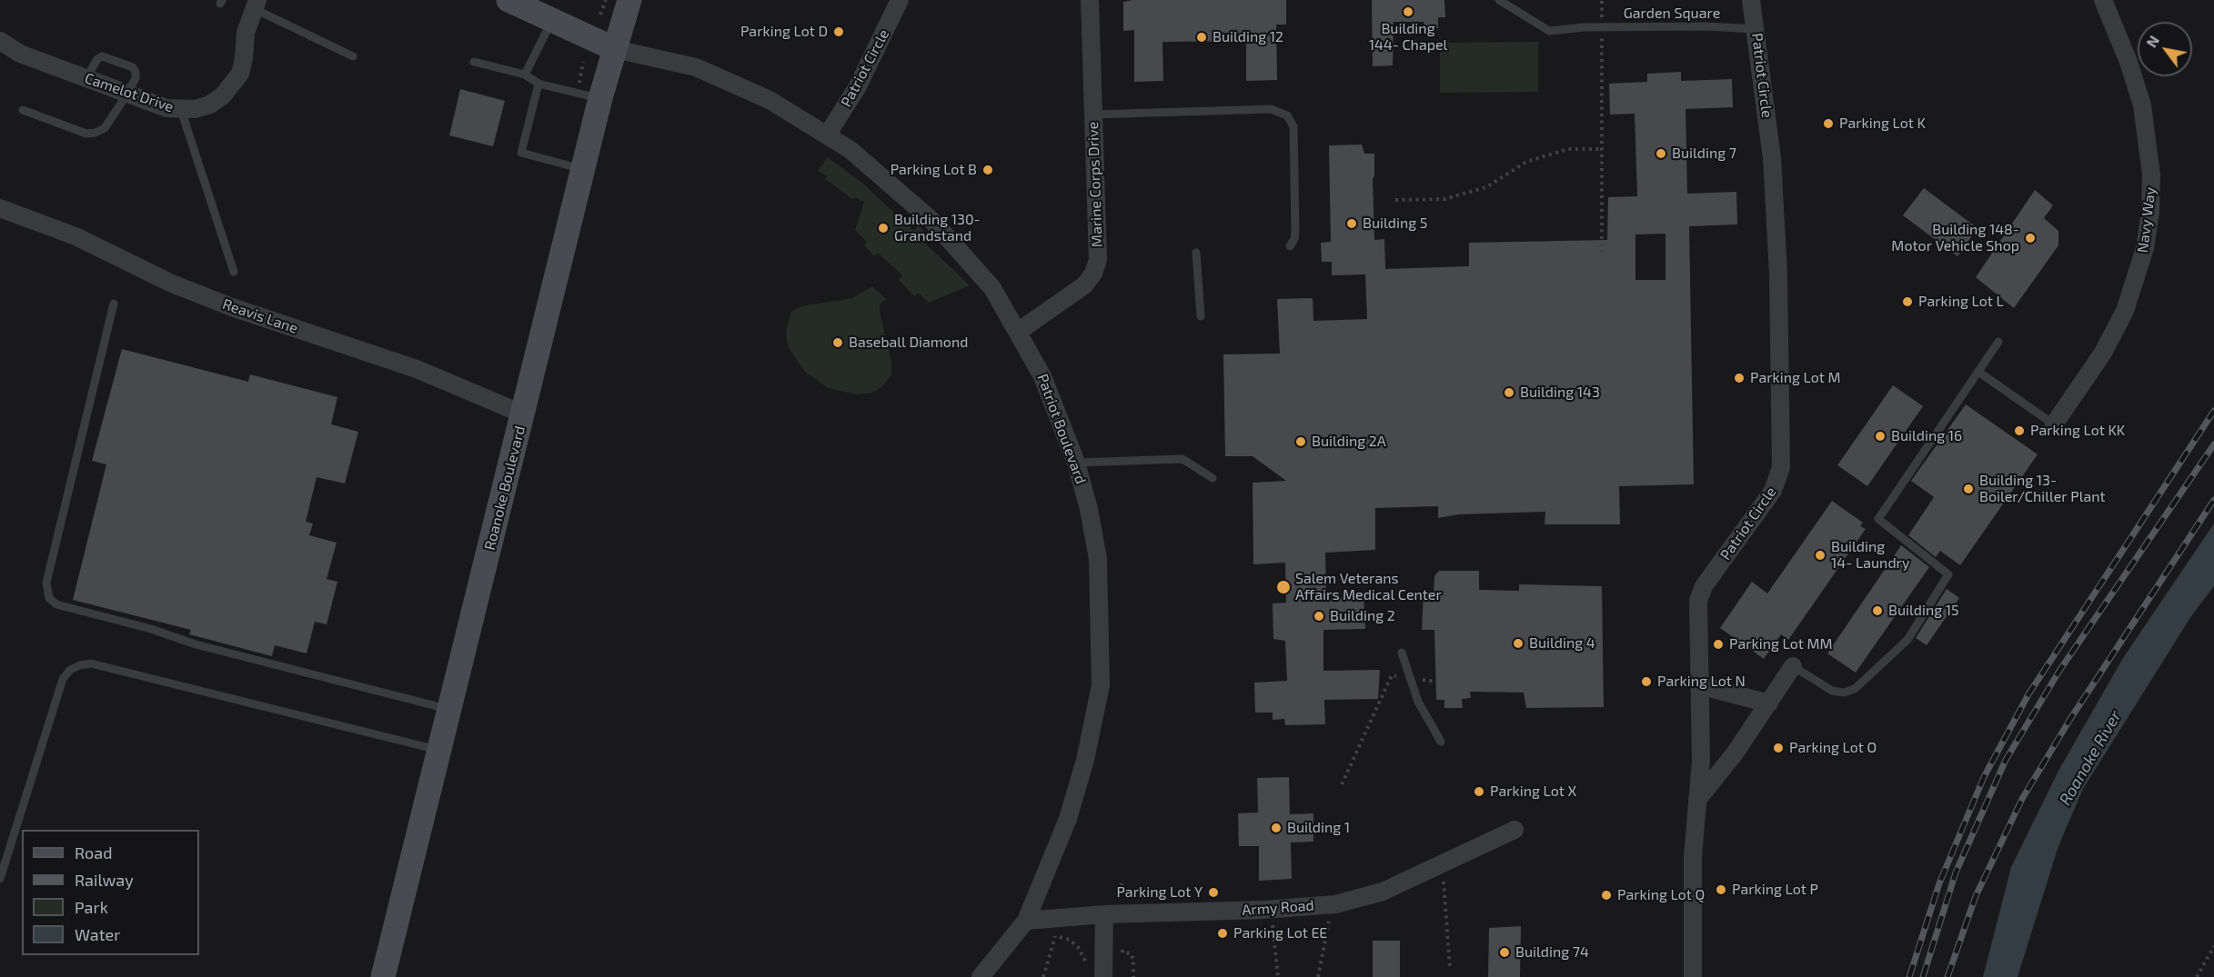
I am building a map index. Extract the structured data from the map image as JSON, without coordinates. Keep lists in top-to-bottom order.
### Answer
{
  "streets": {
    "main road": ["Roanoke Boulevard"],
    "street": [
      "Patriot Circle",
      "Camelot Drive",
      "Marine Corps Drive",
      "Navy Way",
      "Reavis Lane",
      "Patriot Boulevard",
      "Army Road"
    ],
    "lane": ["Garden Square"]
  },
  "crossings": [
    ["Garden Square", "Patriot Circle"],
    ["Patriot Circle", "Patriot Boulevard"],
    ["Marine Corps Drive", "Patriot Boulevard"],
    ["Reavis Lane", "Roanoke Boulevard"],
    ["Patriot Boulevard", "Roanoke Boulevard"],
    ["Patriot Boulevard", "Army Road"]
  ],
  "water": ["Roanoke River"],
  "places": [
    "Building 144- Chapel",
    "Parking Lot D",
    "Building 12",
    "Parking Lot K",
    "Building 7",
    "Parking Lot B",
    "Building 5",
    "Building 130- Grandstand",
    "Building 148- Motor Vehicle Shop",
    "Parking Lot L",
    "Baseball Diamond",
    "Parking Lot M",
    "Building 143",
    "Parking Lot KK",
    "Building 16",
    "Building 2A",
    "Building 13- Boiler/Chiller Plant",
    "Building 14- Laundry",
    "Salem Veterans Affairs Medical Center",
    "Building 15",
    "Building 2",
    "Building 4",
    "Parking Lot MM",
    "Parking Lot N",
    "Parking Lot O",
    "Parking Lot X",
    "Building 1",
    "Parking Lot P",
    "Parking Lot Y",
    "Parking Lot Q",
    "Parking Lot EE",
    "Building 74"
  ],
  "legend": [
    "Road",
    "Railway",
    "Park",
    "Water"
  ],
  "north": "top left"
}
